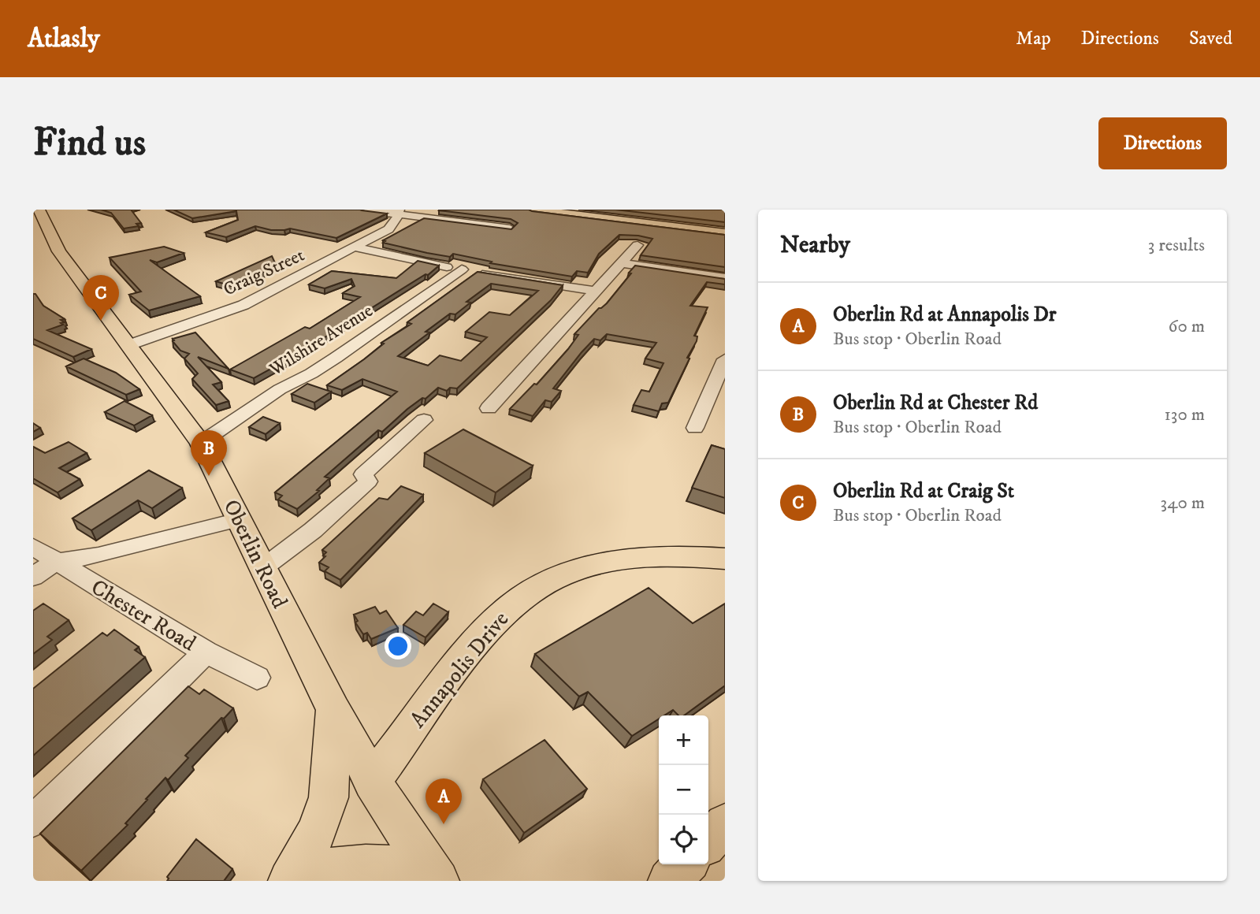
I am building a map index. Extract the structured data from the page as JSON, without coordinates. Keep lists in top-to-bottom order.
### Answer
{
  "streets": {
    "main road": ["Oberlin Road", "Annapolis Drive"],
    "street": ["Craig Street", "Wilshire Avenue", "Chester Road"]
  },
  "crossings": [
    ["Craig Street", "Oberlin Road"],
    ["Wilshire Avenue", "Oberlin Road"],
    ["Oberlin Road", "Annapolis Drive"]
  ],
  "page": {
    "header": "Atlasly",
    "nav": ["Map", "Directions", "Saved"],
    "buttons": "Directions",
    "title": "Find us",
    "heading": ["Nearby", "3 results"],
    "pins": ["C", "B", "A"],
    "list": [
      {
        "mark": "A",
        "name": "Oberlin Rd at Annapolis Dr",
        "note": "Bus stop · Oberlin Road",
        "value": "60 m"
      },
      {
        "mark": "B",
        "name": "Oberlin Rd at Chester Rd",
        "note": "Bus stop · Oberlin Road",
        "value": "130 m"
      },
      {
        "mark": "C",
        "name": "Oberlin Rd at Craig St",
        "note": "Bus stop · Oberlin Road",
        "value": "340 m"
      }
    ],
    "map_buttons": ["+", "−"]
  }
}
